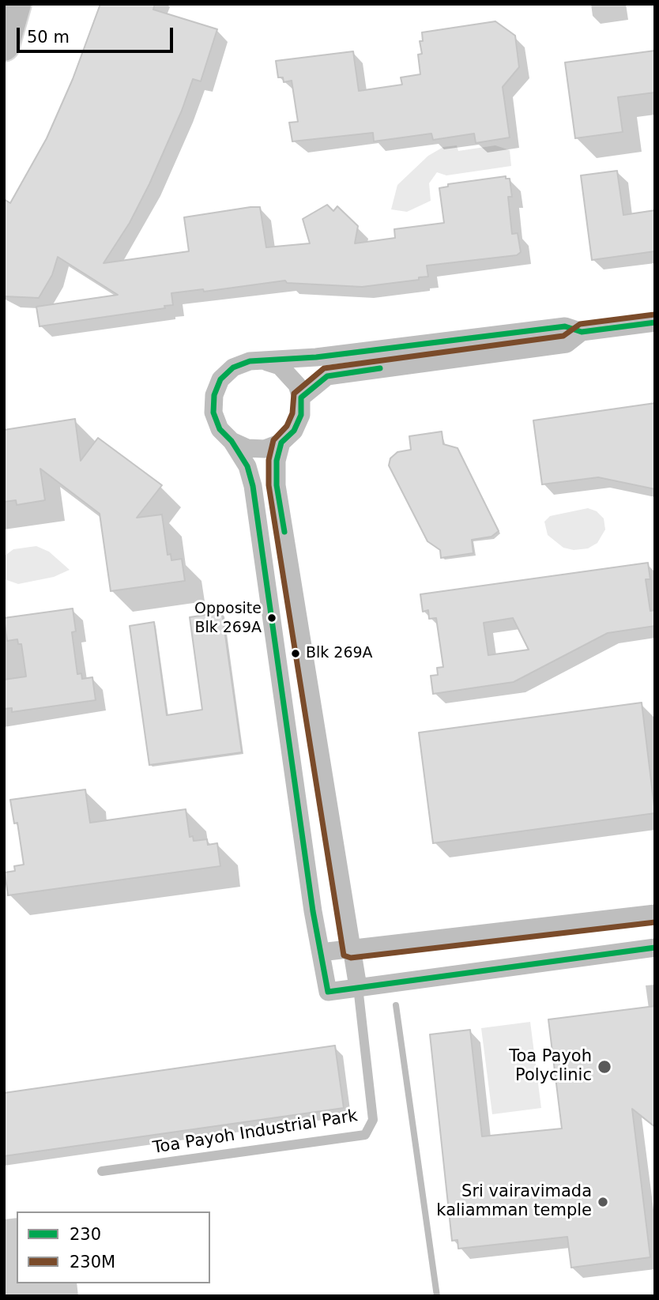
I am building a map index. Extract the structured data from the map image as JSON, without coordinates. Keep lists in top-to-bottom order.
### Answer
{
  "streets": {
    "lane": ["Toa Payoh Industrial Park"]
  },
  "places": [
    "Opposite Blk 269A",
    "Blk 269A",
    "Toa Payoh Polyclinic",
    "Sri vairavimada kaliamman temple"
  ],
  "lines": ["transit line 230M", "transit line 230"],
  "legend": ["230", "230M"],
  "scale_bar": "50 m"
}
